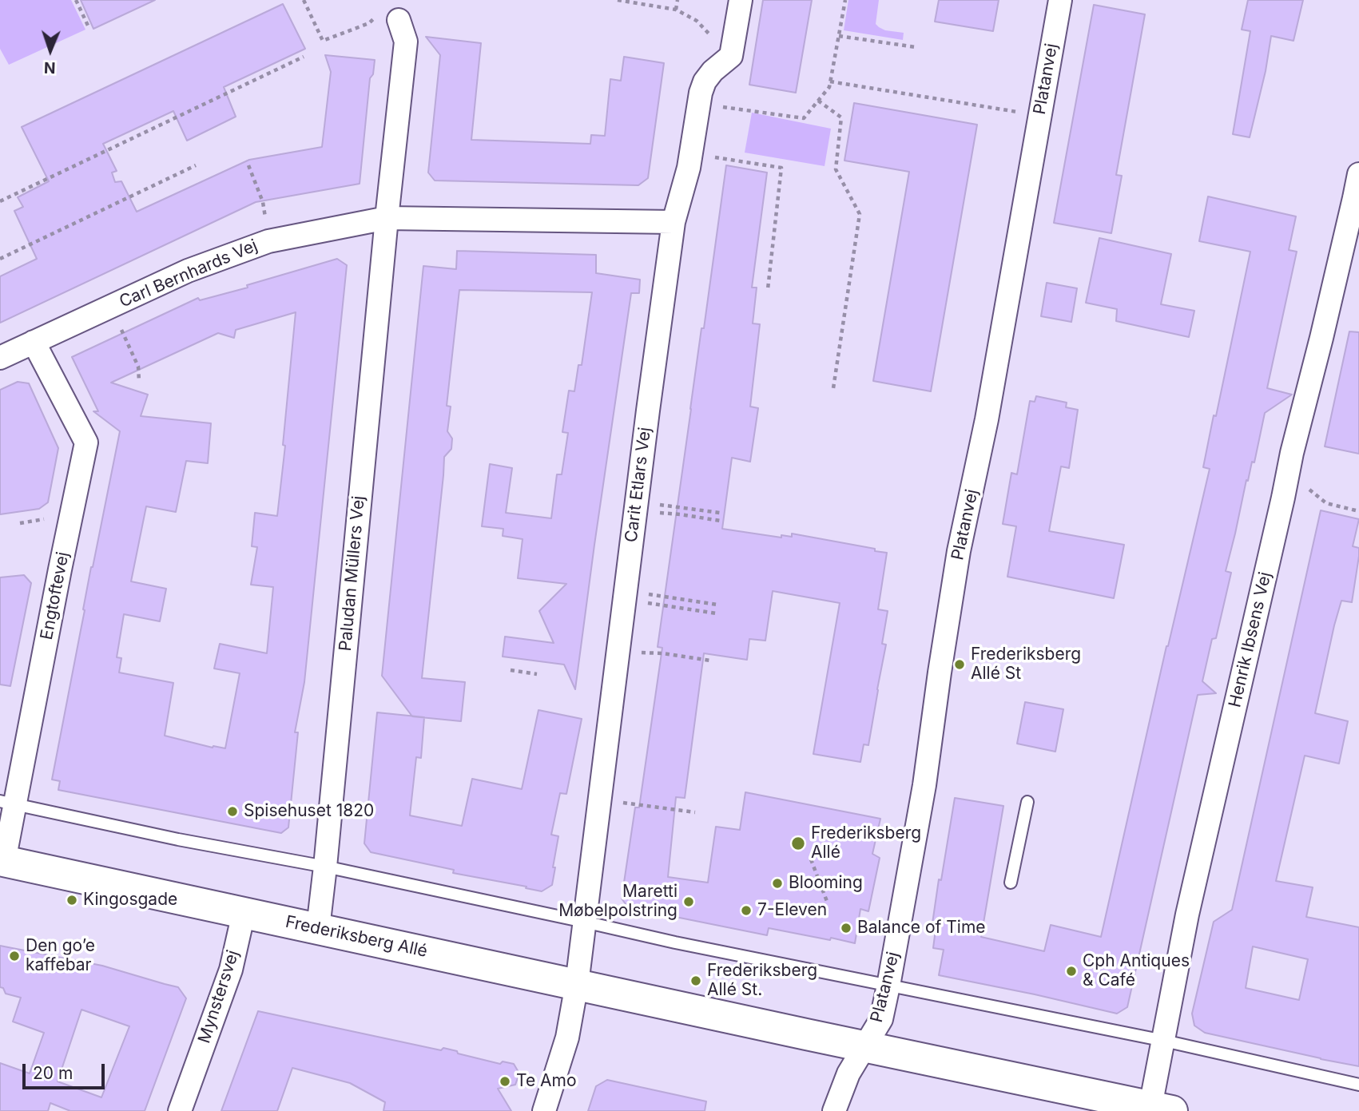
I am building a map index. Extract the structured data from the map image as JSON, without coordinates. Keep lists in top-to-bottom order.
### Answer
{
  "streets": {
    "street": [
      "Platanvej",
      "Carl Bernhards Vej",
      "Carit Etlars Vej",
      "Paludan Müllers Vej",
      "Engtoftevej",
      "Henrik Ibsens Vej",
      "Frederiksberg Allé",
      "Mynstersvej"
    ]
  },
  "crossings": [
    ["Platanvej", "Frederiksberg Allé"],
    ["Carl Bernhards Vej", "Carit Etlars Vej"],
    ["Carl Bernhards Vej", "Paludan Müllers Vej"],
    ["Carl Bernhards Vej", "Engtoftevej"],
    ["Carit Etlars Vej", "Frederiksberg Allé"],
    ["Paludan Müllers Vej", "Frederiksberg Allé"],
    ["Engtoftevej", "Frederiksberg Allé"],
    ["Henrik Ibsens Vej", "Frederiksberg Allé"],
    ["Frederiksberg Allé", "Mynstersvej"]
  ],
  "places": [
    "Frederiksberg Allé St",
    "Spisehuset 1820",
    "Frederiksberg Allé",
    "Blooming",
    "Kingosgade",
    "Maretti Møbelpolstring",
    "7-Eleven",
    "Balance of Time",
    "Den go’e kaffebar",
    "Cph Antiques & Café",
    "Frederiksberg Allé St.",
    "Te Amo"
  ],
  "scale_bar": "20 m",
  "north": "bottom"
}
